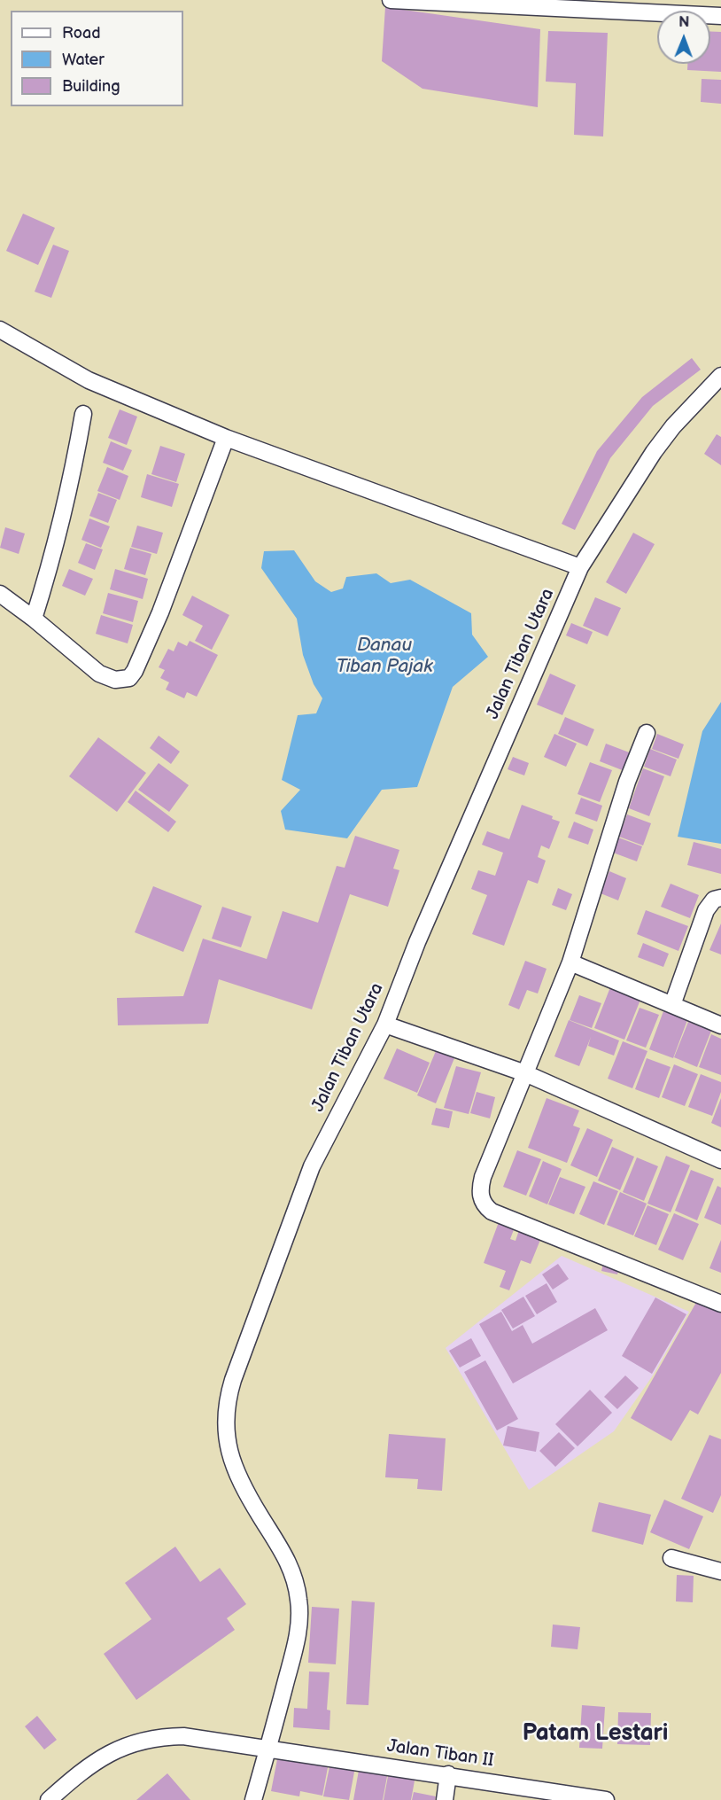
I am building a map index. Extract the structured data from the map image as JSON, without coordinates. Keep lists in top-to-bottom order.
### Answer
{
  "streets": {
    "street": ["Jalan Tiban Utara", "Jalan Tiban II"]
  },
  "crossings": [
    ["Jalan Tiban Utara", "Jalan Tiban II"]
  ],
  "districts": ["Patam Lestari"],
  "water": ["Danau Tiban Pajak"],
  "legend": ["Road", "Water", "Building"],
  "north": "top"
}
